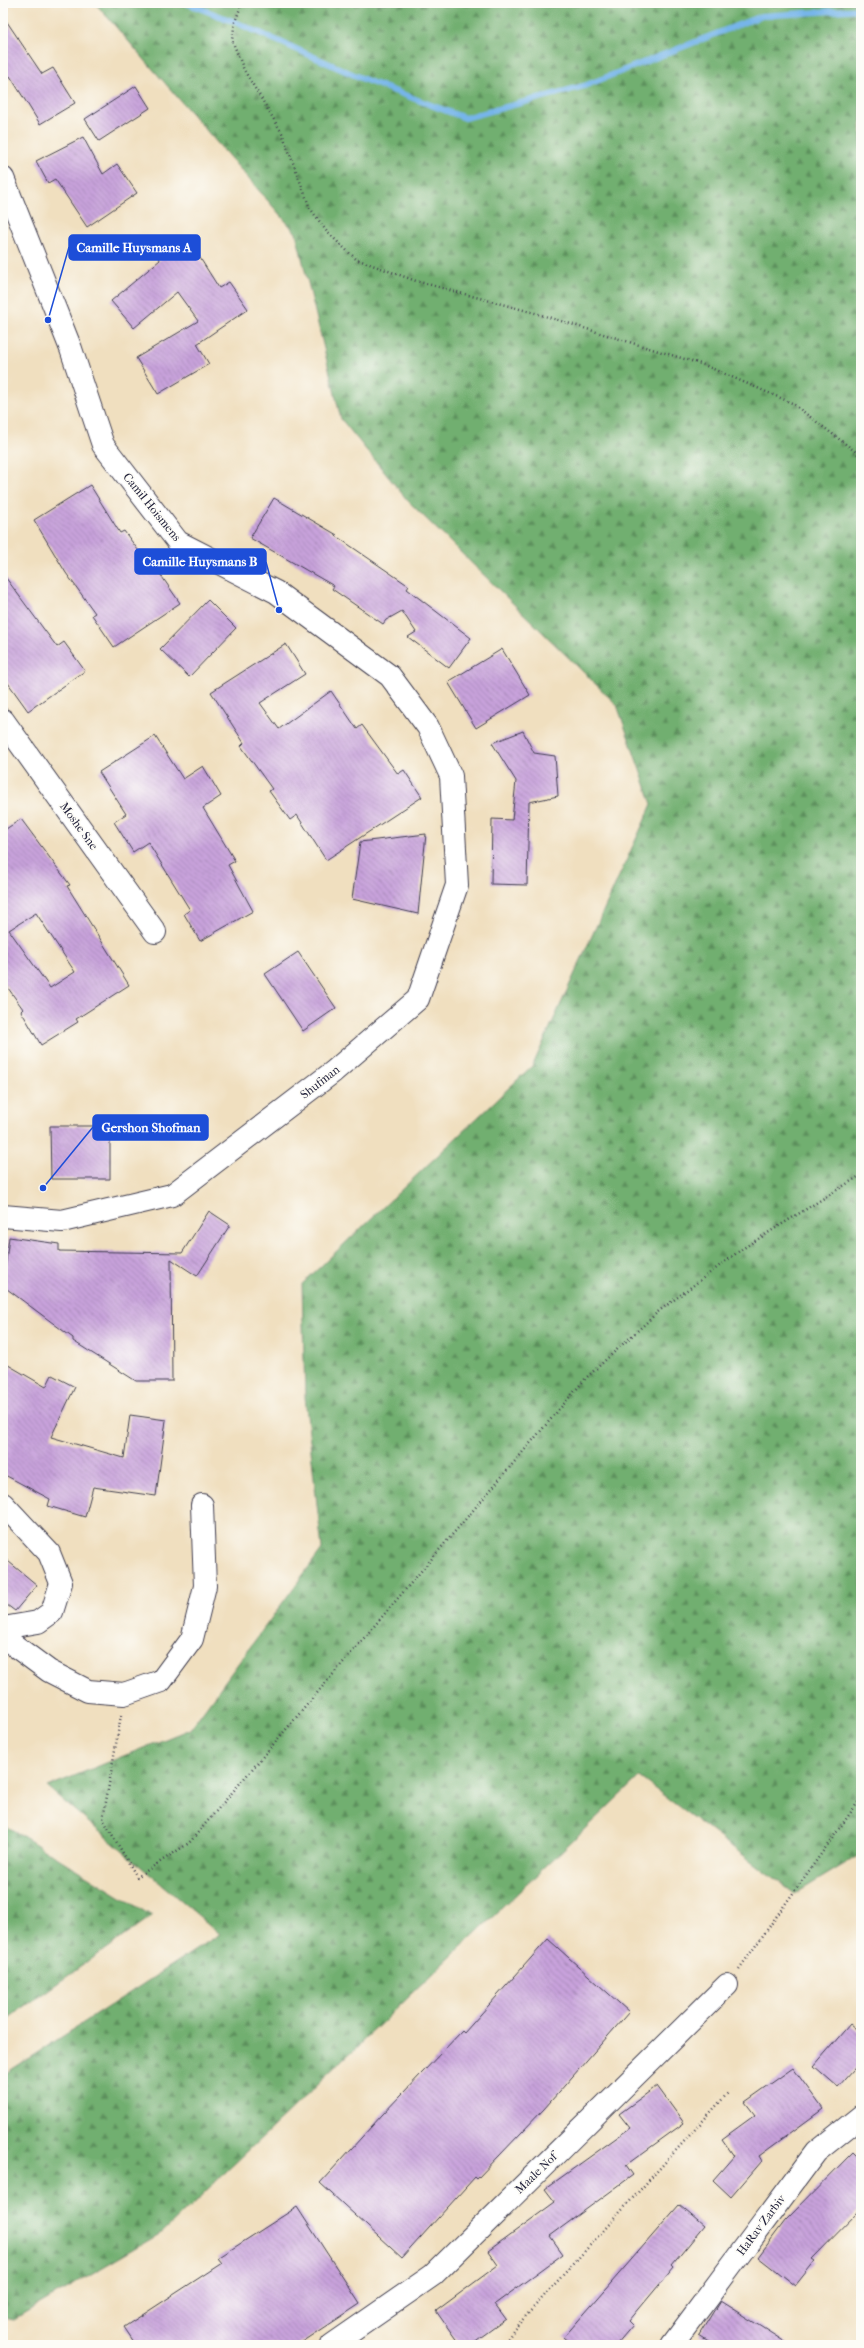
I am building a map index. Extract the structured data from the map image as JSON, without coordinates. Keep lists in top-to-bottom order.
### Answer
{
  "streets": {
    "street": [
      "Camil Hoismens",
      "Moshe Sne",
      "Shufman",
      "Maale Nof",
      "HaRav Zarbiv"
    ]
  },
  "crossings": [
    ["Camil Hoismens", "Shufman"]
  ],
  "places": ["Camille Huysmans A", "Camille Huysmans B", "Gershon Shofman"]
}
